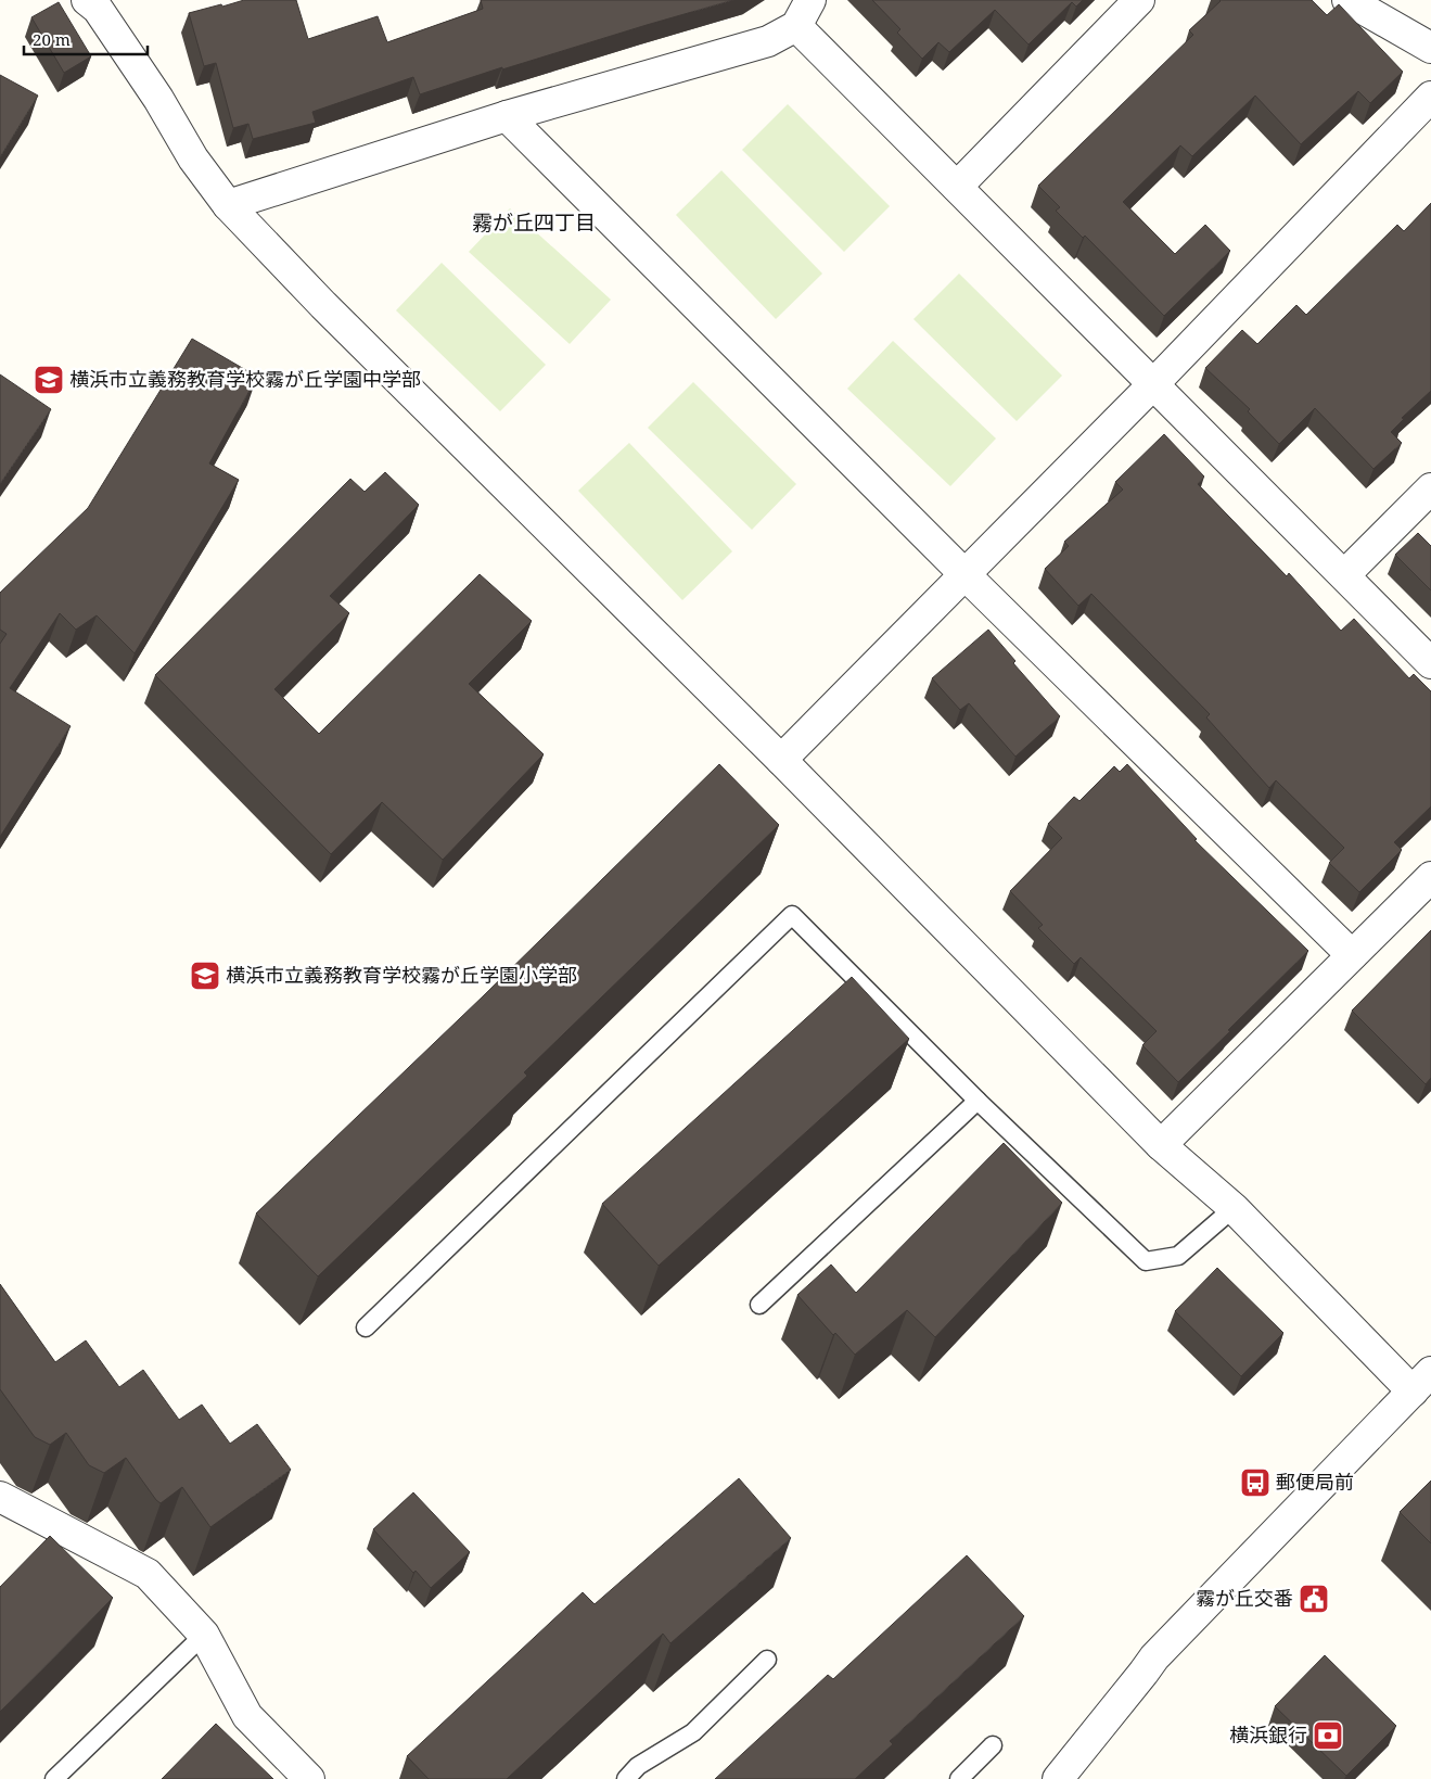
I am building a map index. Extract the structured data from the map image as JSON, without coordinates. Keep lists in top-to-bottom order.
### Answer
{
  "districts": ["霧が丘四丁目"],
  "places": {
    "school or university": ["横浜市立義務教育学校霧が丘学園中学部", "横浜市立義務教育学校霧が丘学園小学部"],
    "bus stop": ["郵便局前"],
    "public building": ["霧が丘交番"],
    "bank": ["横浜銀行"]
  },
  "scale_bar": "20 m"
}
